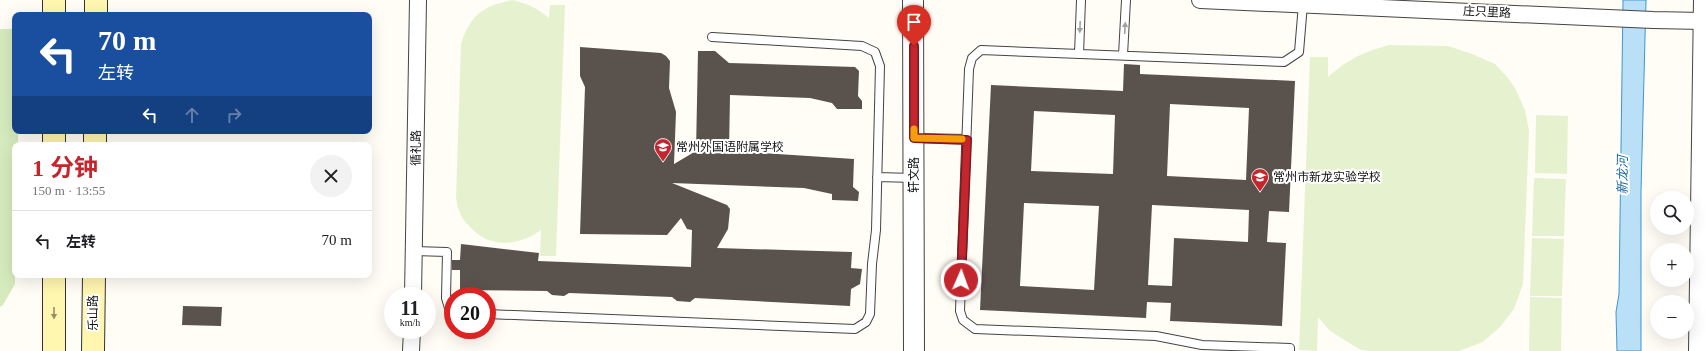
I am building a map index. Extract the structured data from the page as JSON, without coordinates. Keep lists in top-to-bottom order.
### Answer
{
  "streets": {
    "main road": ["乐山路"],
    "street": ["庄只里路", "循礼路", "轩文路"]
  },
  "water": ["新龙河"],
  "places": {
    "school or university": ["常州外国语附属学校", "常州市新龙实验学校"]
  },
  "page": {
    "turn": ["70 m", "左转"],
    "heading": ["1 分钟", "150 m · 13:55"],
    "map_buttons": ["+", "−"],
    "list": [
      {
        "name": "左转",
        "value": "70 m"
      }
    ],
    "speed": "11 km/h",
    "limit": "20"
  }
}
